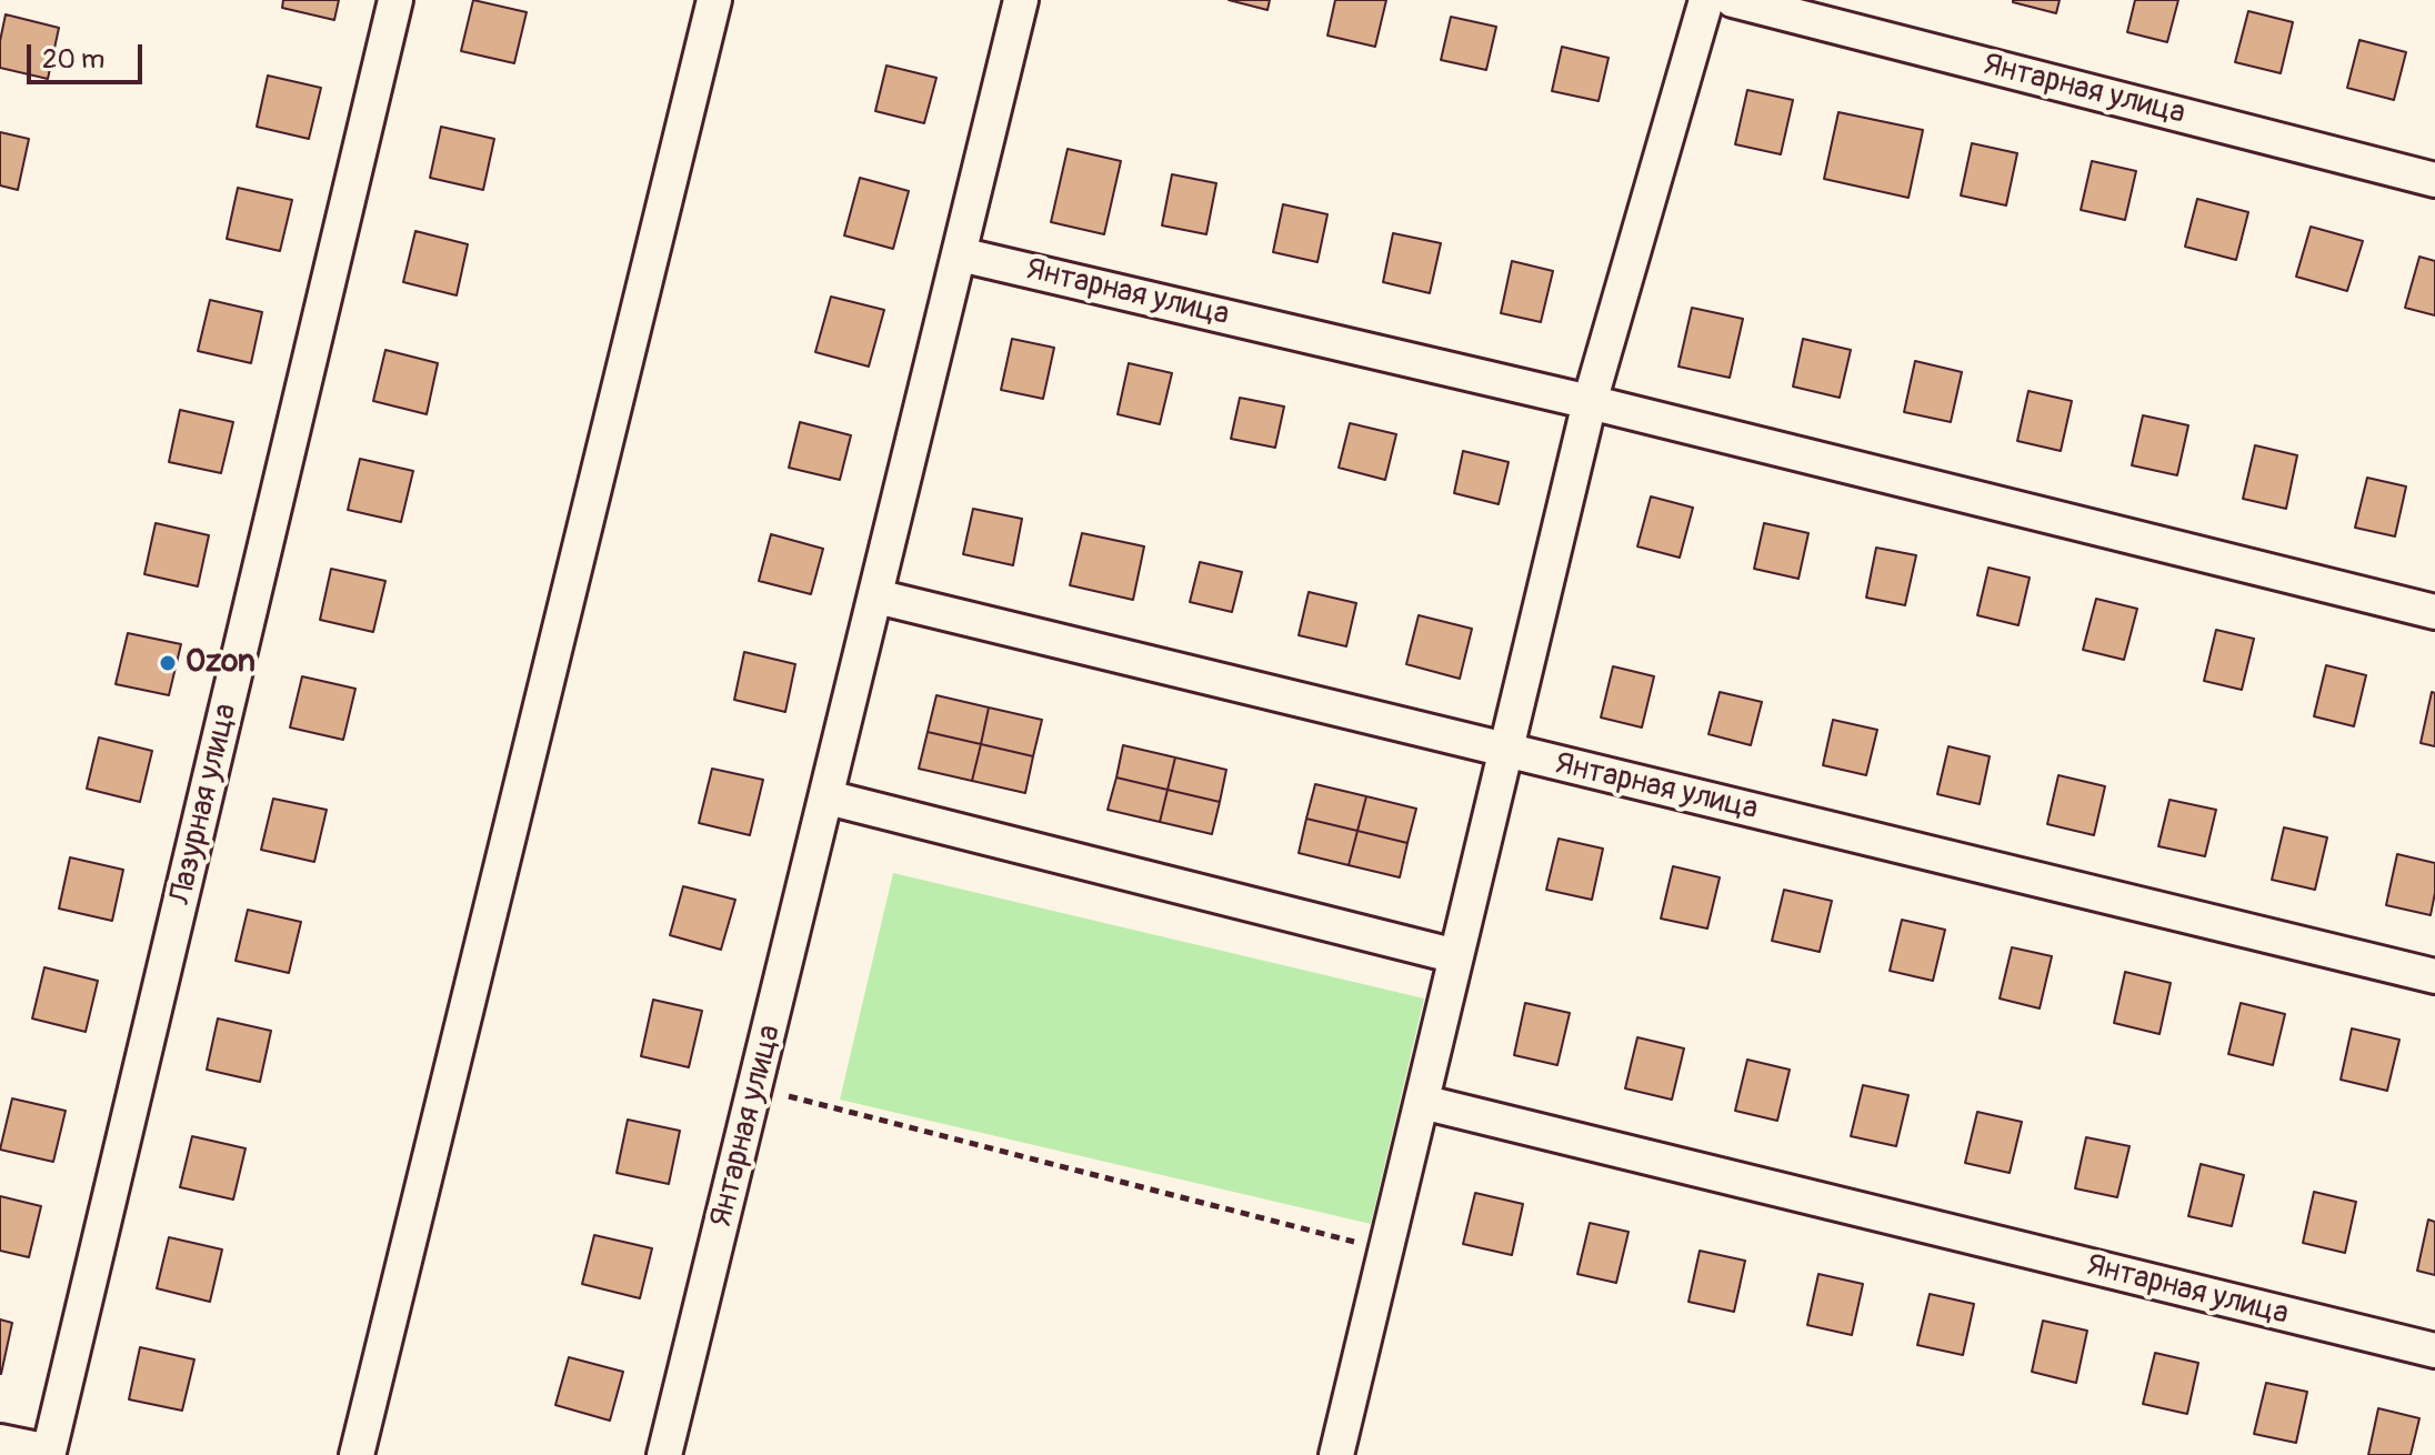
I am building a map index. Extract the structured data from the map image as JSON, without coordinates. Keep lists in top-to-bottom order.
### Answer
{
  "streets": {
    "street": ["Янтарная улица", "Лазурная улица"]
  },
  "places": ["Ozon"],
  "scale_bar": "20 m"
}
